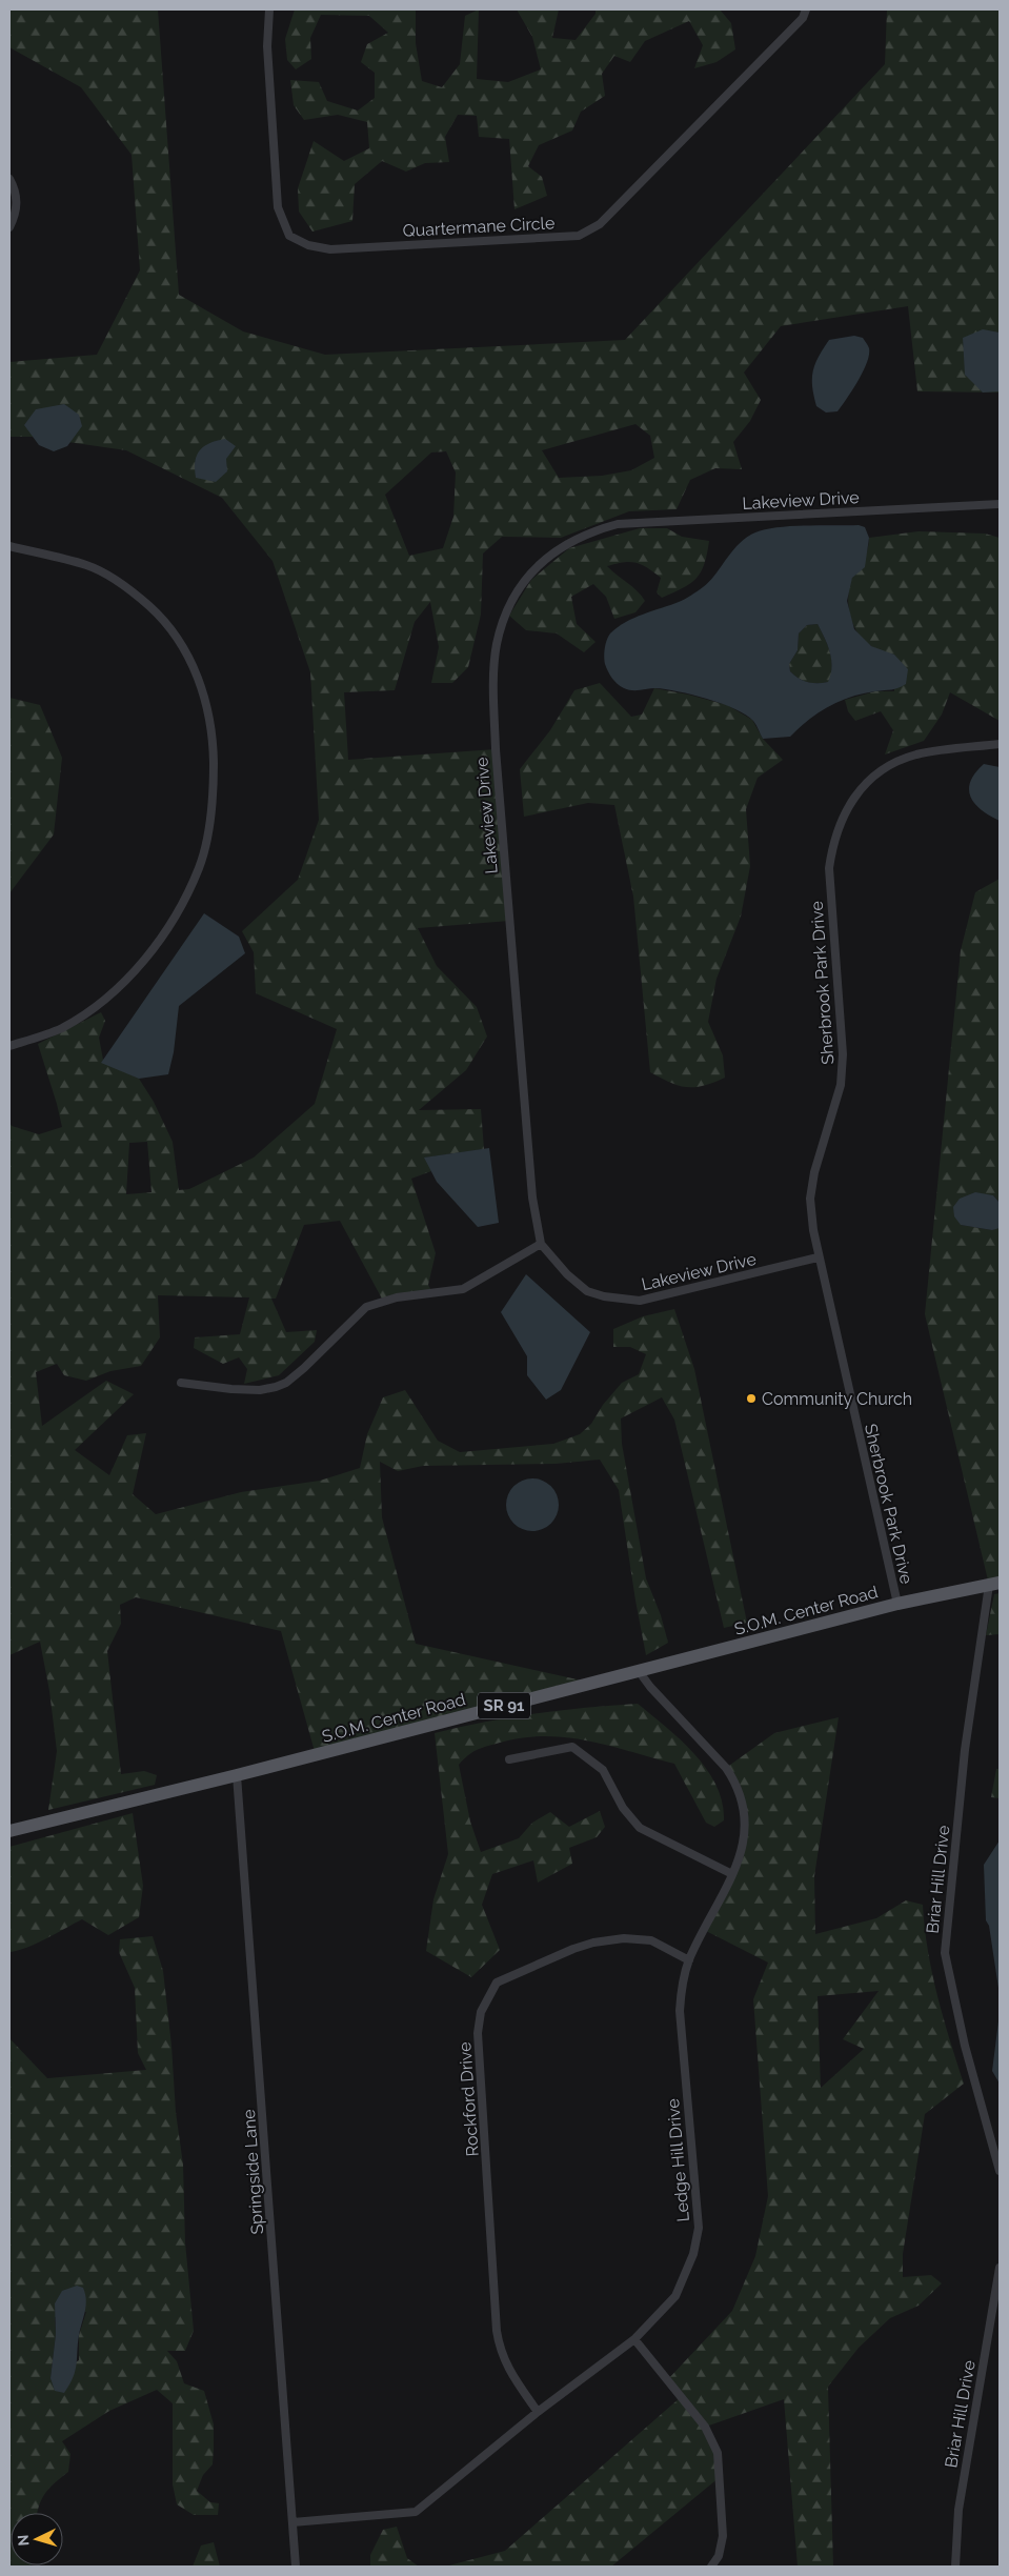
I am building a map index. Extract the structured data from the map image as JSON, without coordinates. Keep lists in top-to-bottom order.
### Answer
{
  "streets": {
    "main road": ["S.O.M. Center Road", "SR 91"],
    "street": [
      "Quartermane Circle",
      "Lakeview Drive",
      "Sherbrook Park Drive",
      "Briar Hill Drive",
      "Rockford Drive",
      "Ledge Hill Drive",
      "Springside Lane"
    ]
  },
  "crossings": [
    ["Lakeview Drive", "Sherbrook Park Drive"],
    ["Sherbrook Park Drive", "S.O.M. Center Road"],
    ["S.O.M. Center Road", "Briar Hill Drive"],
    ["S.O.M. Center Road", "Ledge Hill Drive"],
    ["S.O.M. Center Road", "Springside Lane"],
    ["Rockford Drive", "Ledge Hill Drive"],
    ["Ledge Hill Drive", "Springside Lane"]
  ],
  "places": ["Community Church"],
  "north": "left"
}
